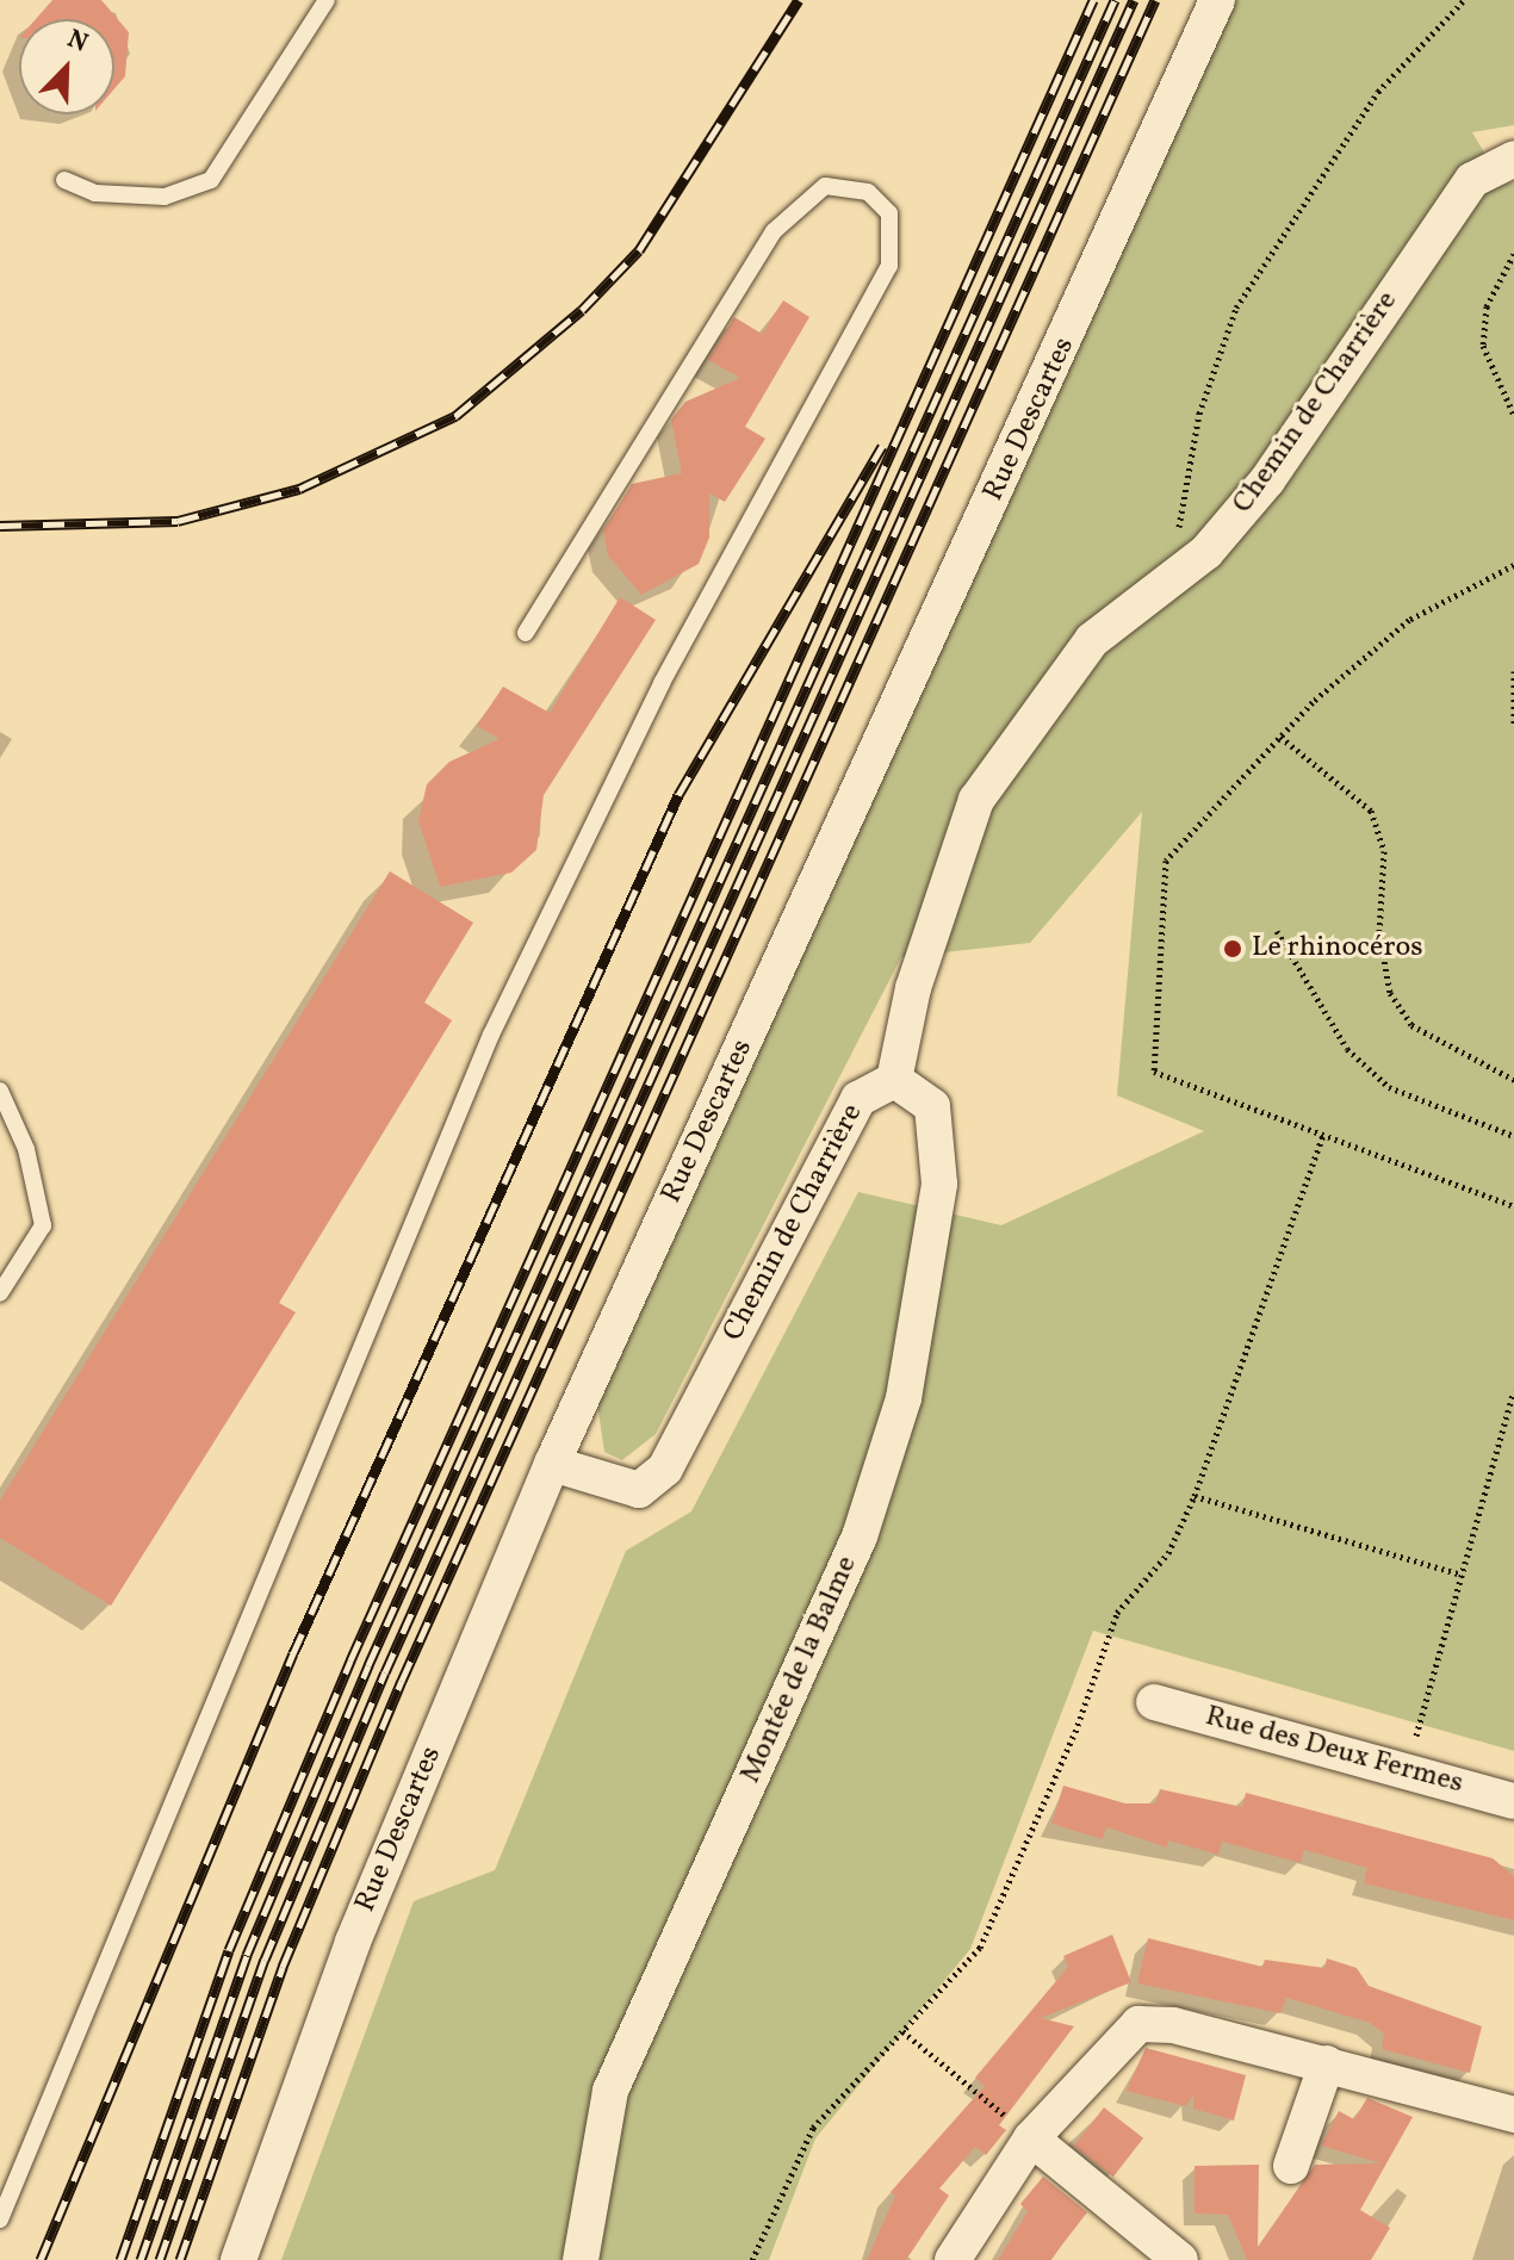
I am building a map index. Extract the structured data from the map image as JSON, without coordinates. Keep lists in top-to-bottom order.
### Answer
{
  "streets": {
    "street": [
      "Chemin de Charrière",
      "Rue Descartes",
      "Montée de la Balme",
      "Rue des Deux Fermes"
    ]
  },
  "crossings": [
    ["Chemin de Charrière", "Rue Descartes"],
    ["Chemin de Charrière", "Montée de la Balme"]
  ],
  "places": ["Le rhinocéros"],
  "north": "top right"
}
